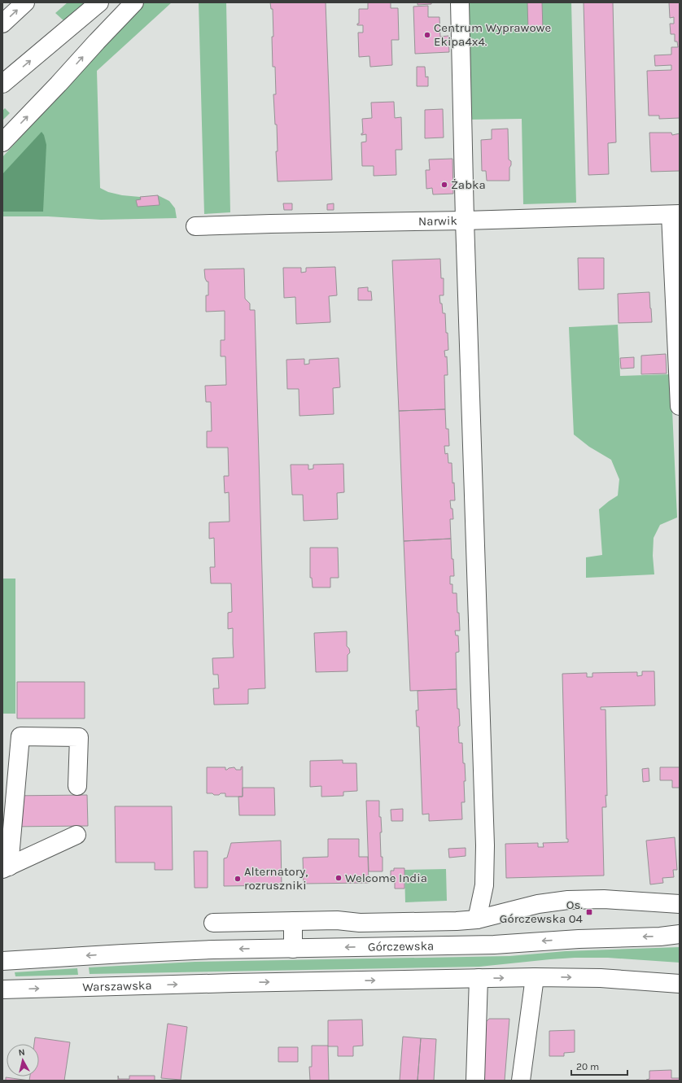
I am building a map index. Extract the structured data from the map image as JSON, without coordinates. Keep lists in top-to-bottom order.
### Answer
{
  "streets": {
    "main road": ["Narwik", "Górczewska", "Warszawska"]
  },
  "places": {
    "other": [
      "Centrum Wyprawowe Ekipa4x4.",
      "Żabka",
      "Welcome India",
      "Alternatory, rozruszniki"
    ],
    "transit": ["Os. Górczewska 04"]
  },
  "scale_bar": "20 m",
  "north": "top"
}
